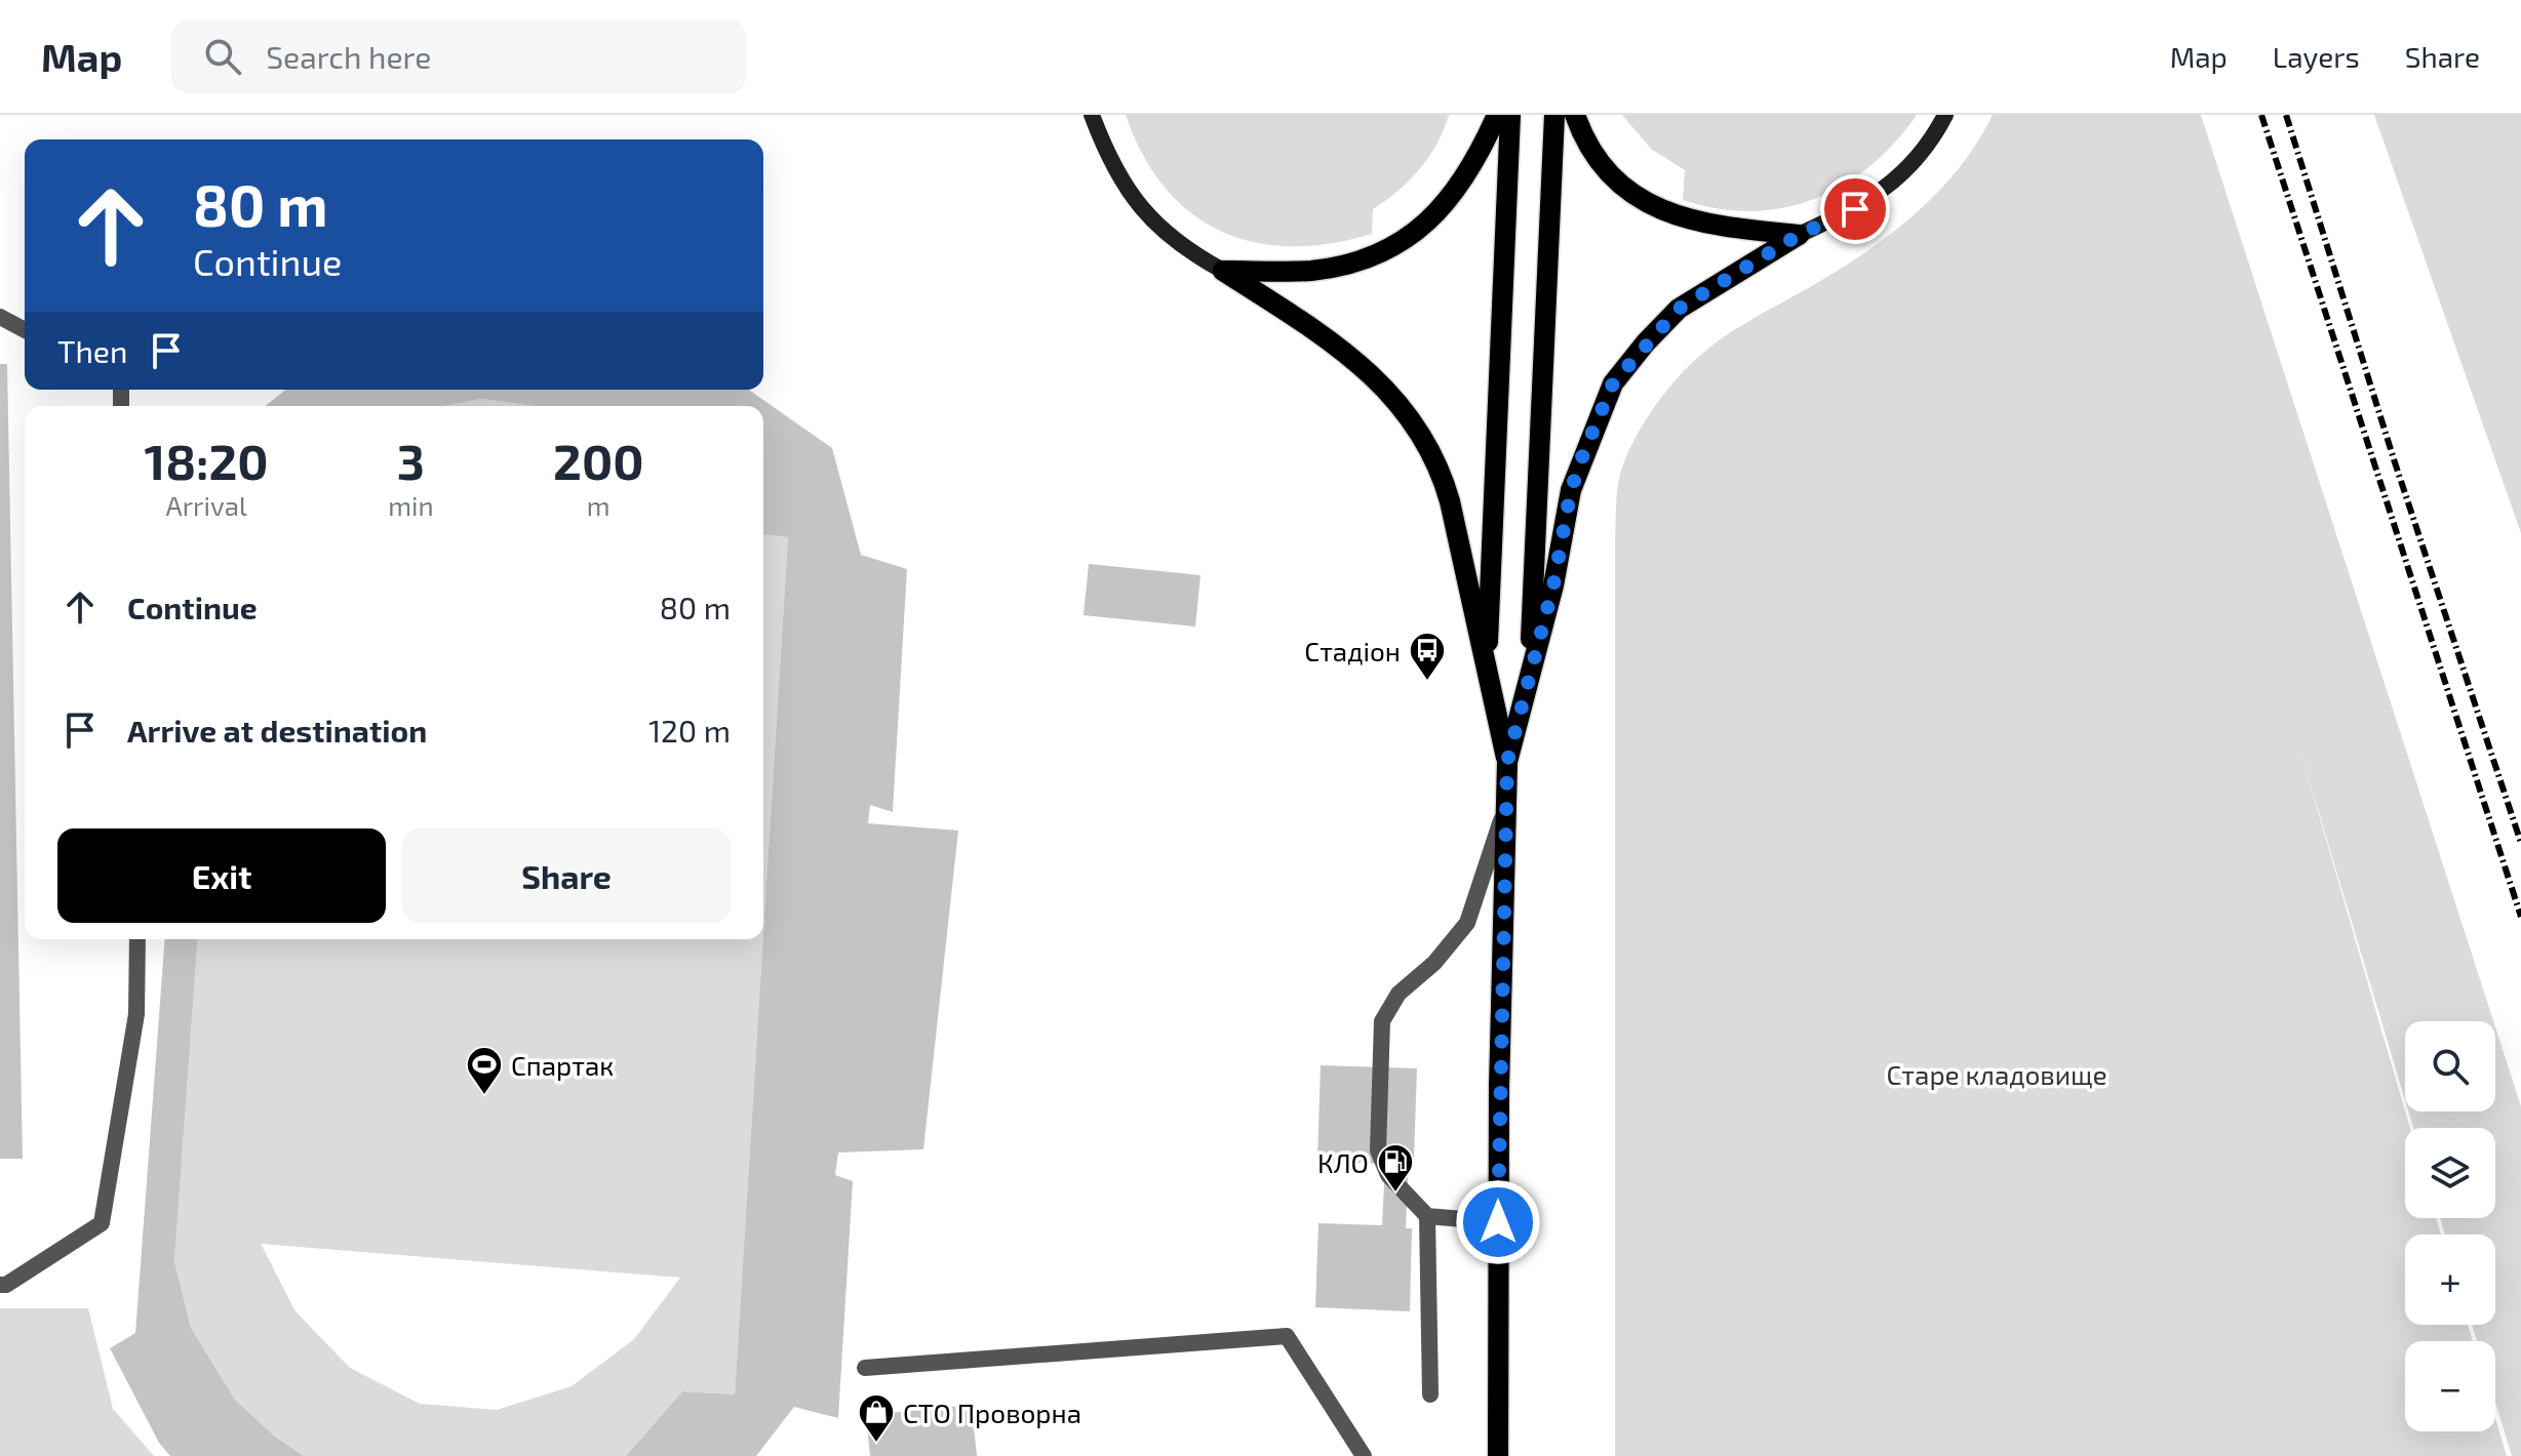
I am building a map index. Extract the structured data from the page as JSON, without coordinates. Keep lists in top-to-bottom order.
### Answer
{
  "parks": ["Старе кладовище"],
  "places": {
    "bus stop": ["Стадіон"],
    "sports": ["Спартак"],
    "fuel station": ["КЛО"],
    "shop": ["СТО Проворна"]
  },
  "page": {
    "header": "Map",
    "search": "Search here",
    "nav": ["Map", "Layers", "Share"],
    "turn": ["80 m", "Continue"],
    "then": "Then",
    "eta": [
      "18:20",
      "Arrival",
      "3",
      "min",
      "200",
      "m"
    ],
    "list": [
      {
        "name": "Continue",
        "value": "80 m"
      },
      {
        "name": "Arrive at destination",
        "value": "120 m"
      }
    ],
    "buttons": ["Exit", "Share"],
    "map_buttons": ["+", "−"]
  }
}
